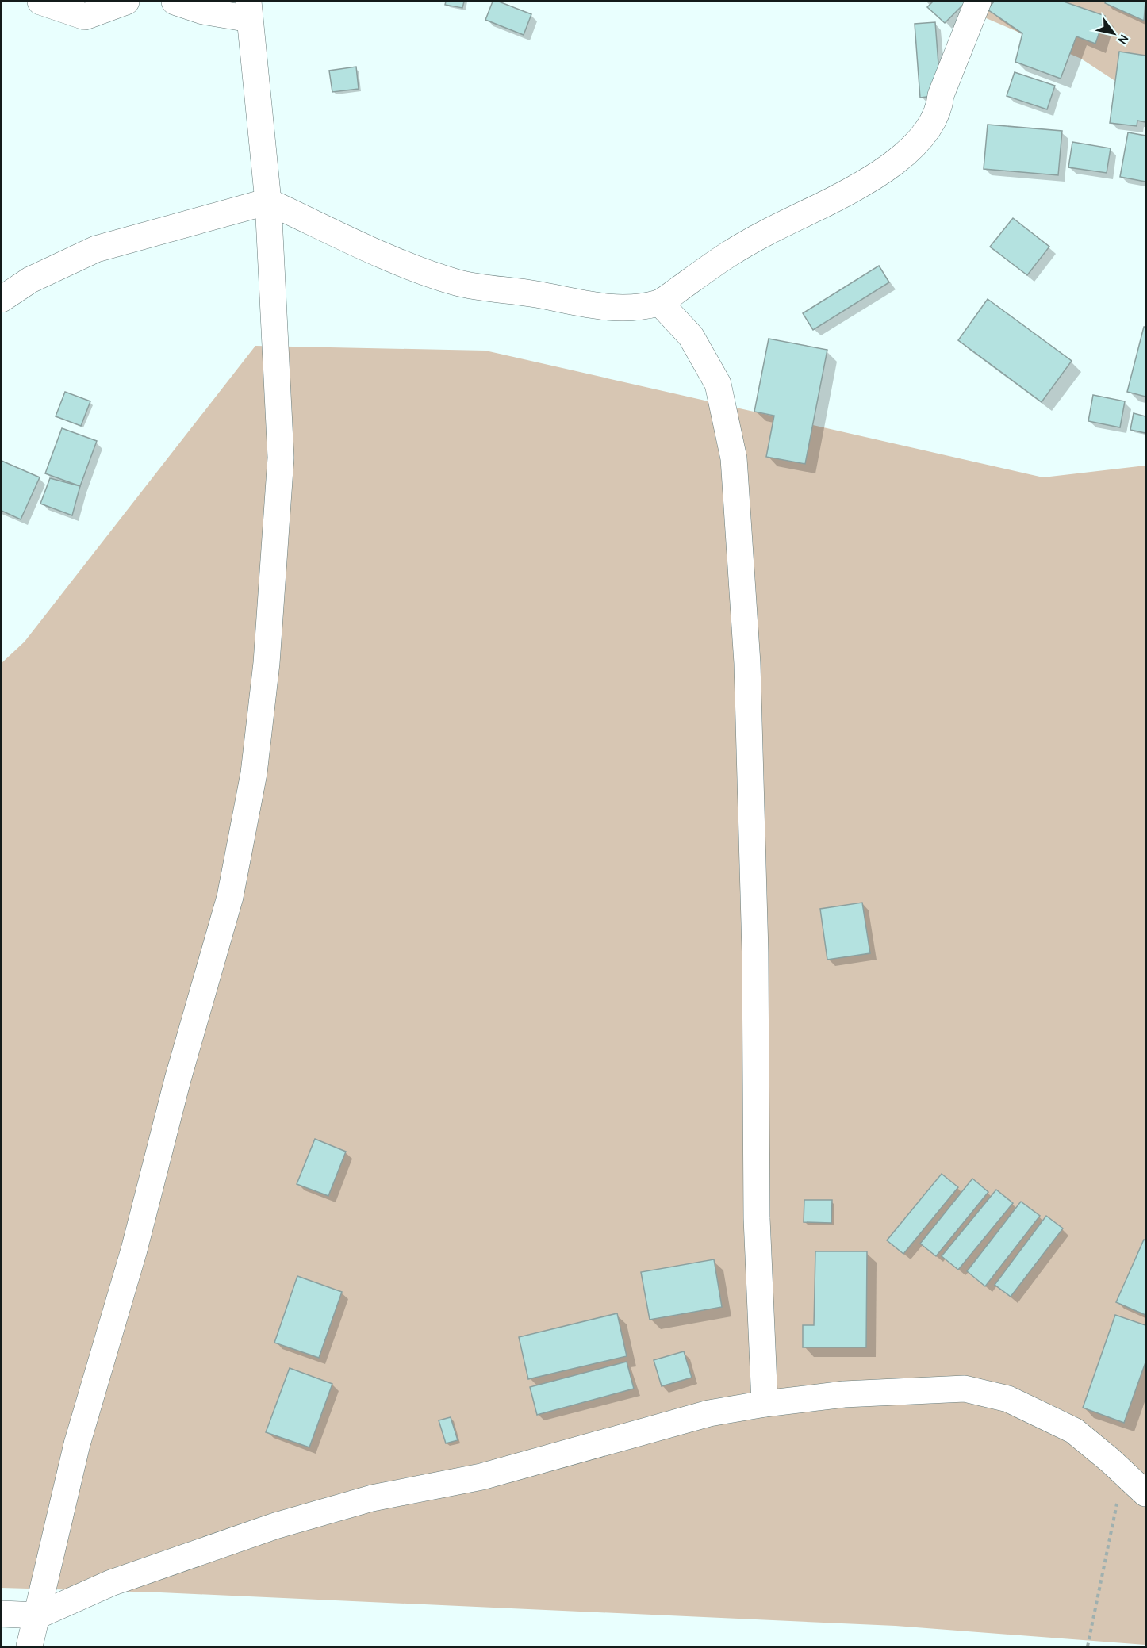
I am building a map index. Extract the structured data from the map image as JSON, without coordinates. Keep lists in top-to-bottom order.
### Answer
{
  "north": "bottom right"
}
